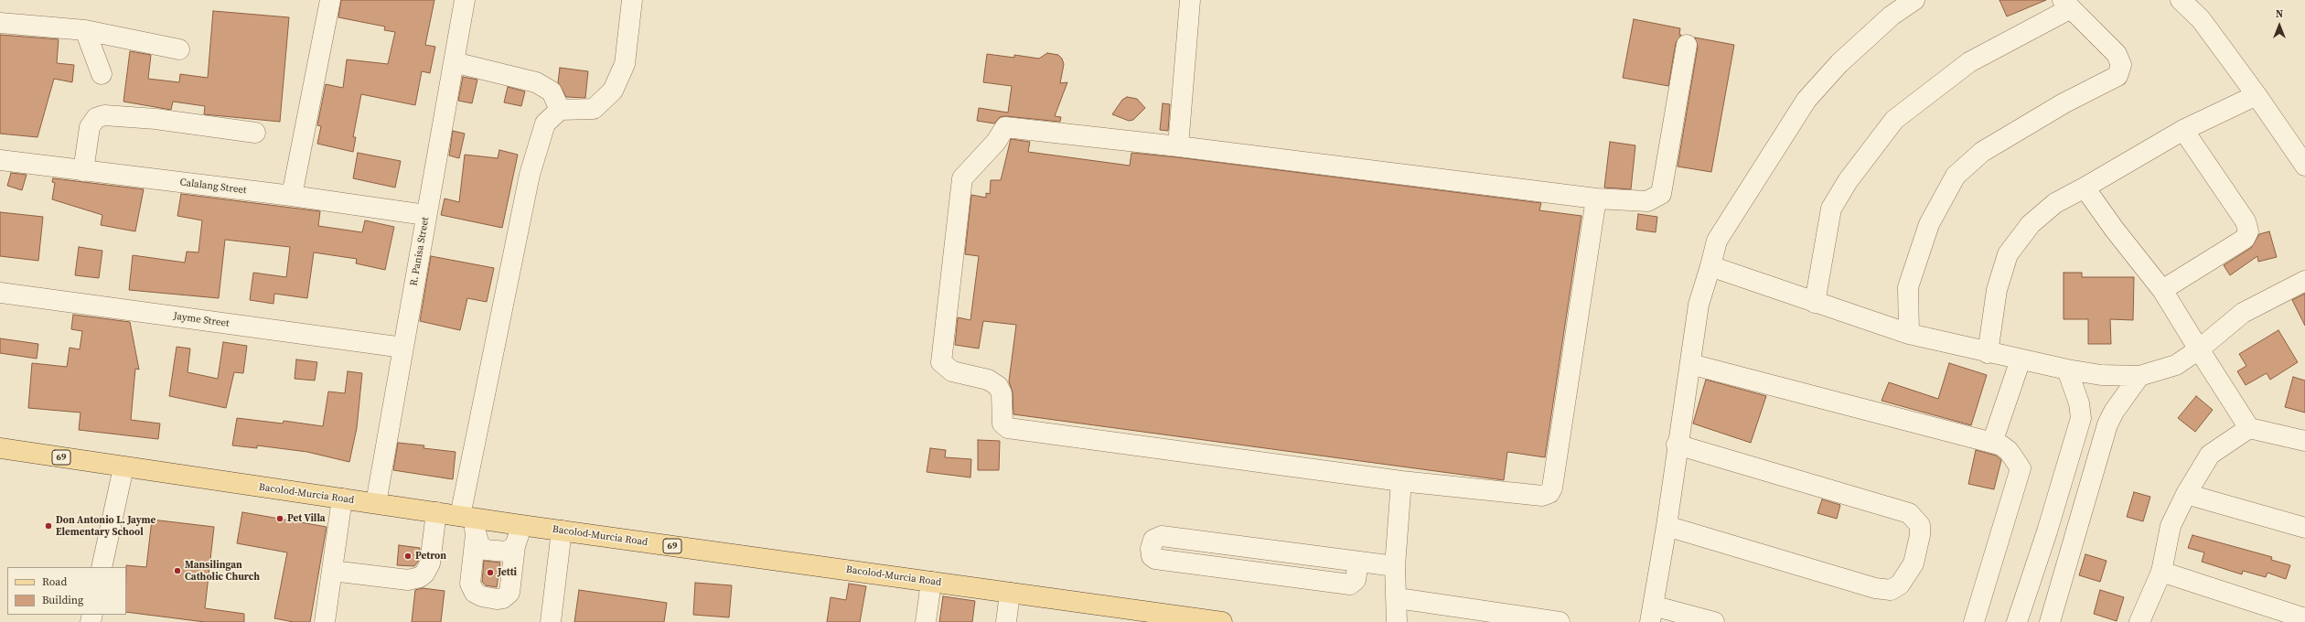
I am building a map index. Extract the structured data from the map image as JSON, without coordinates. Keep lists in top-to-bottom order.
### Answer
{
  "streets": {
    "main road": ["69", "Bacolod-Murcia Road"],
    "street": ["Calalang Street", "R. Panisa Street", "Jayme Street"]
  },
  "crossings": [
    ["Calalang Street", "R. Panisa Street"],
    ["R. Panisa Street", "Jayme Street"],
    ["R. Panisa Street", "Bacolod-Murcia Road"]
  ],
  "places": [
    "Pet Villa",
    "Don Antonio L. Jayme Elementary School",
    "Petron",
    "Mansilingan Catholic Church",
    "Jetti"
  ],
  "legend": ["Road", "Building"],
  "north": "top"
}
